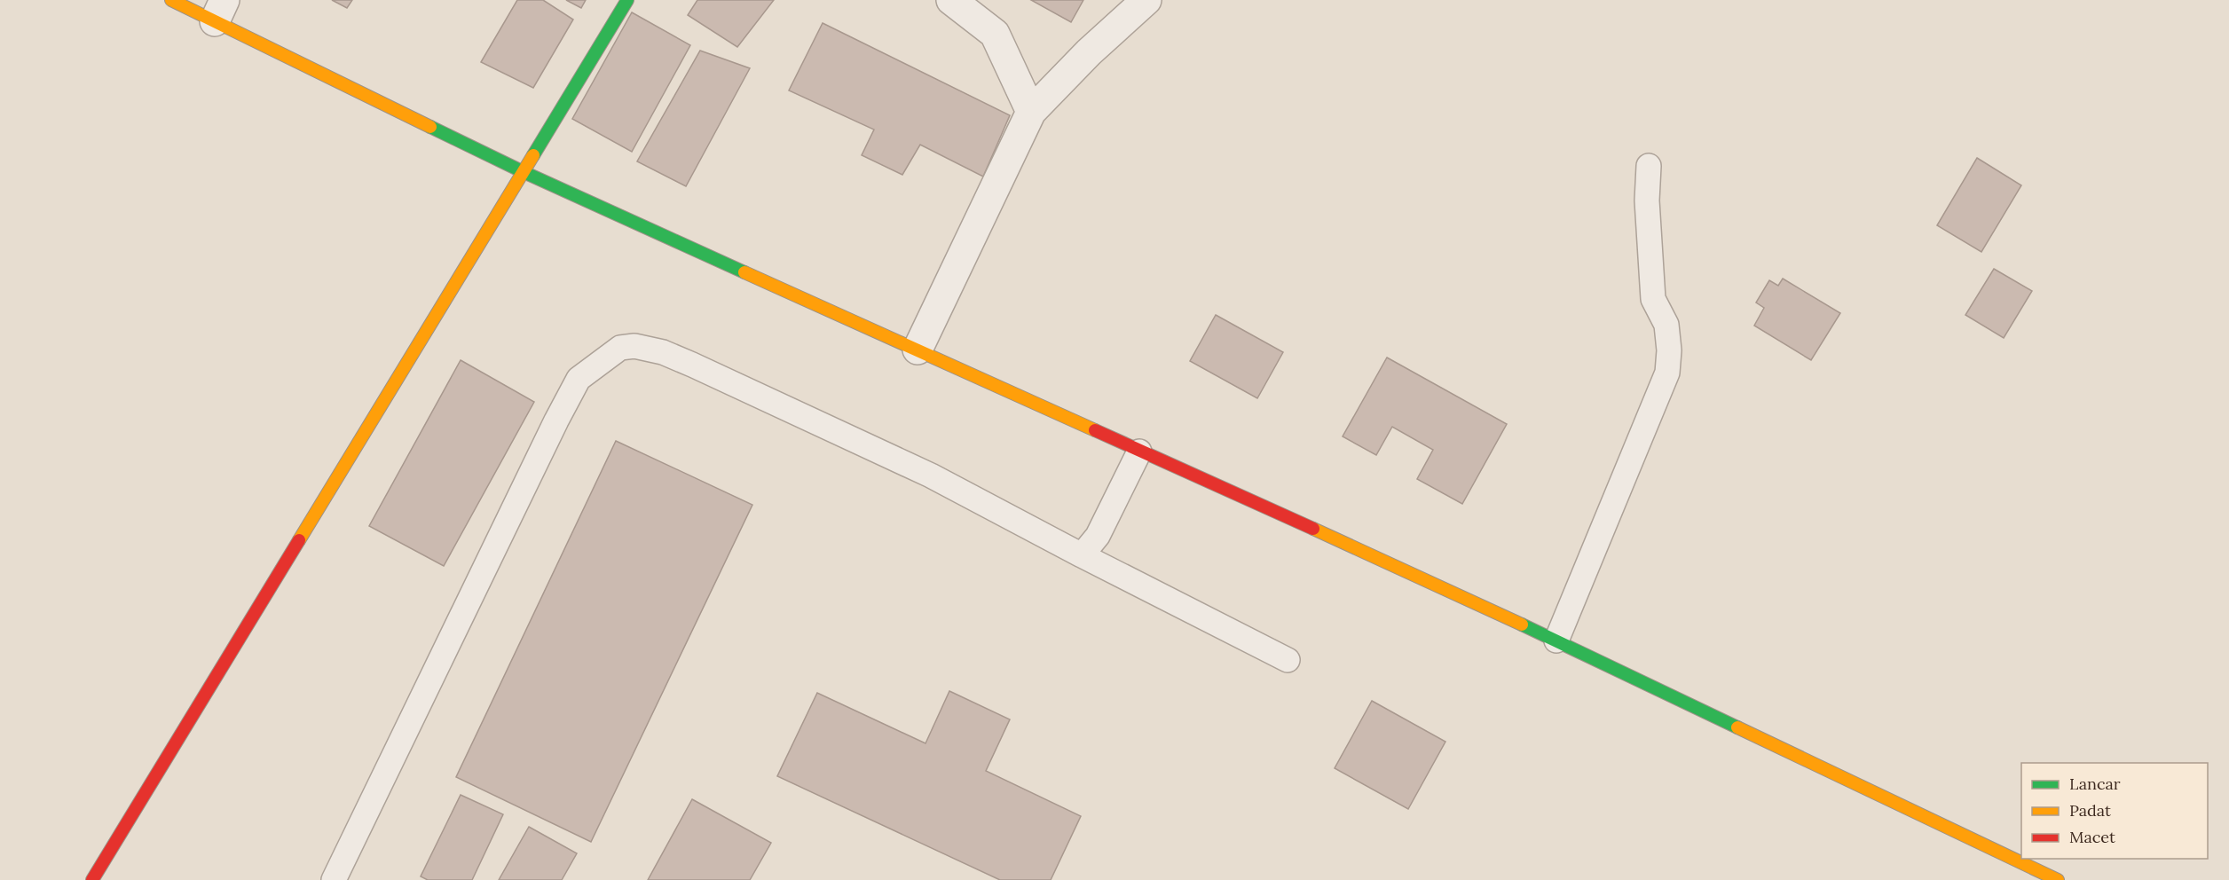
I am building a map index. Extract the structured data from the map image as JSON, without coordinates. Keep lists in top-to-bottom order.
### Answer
{
  "legend": ["Lancar", "Padat", "Macet"]
}
